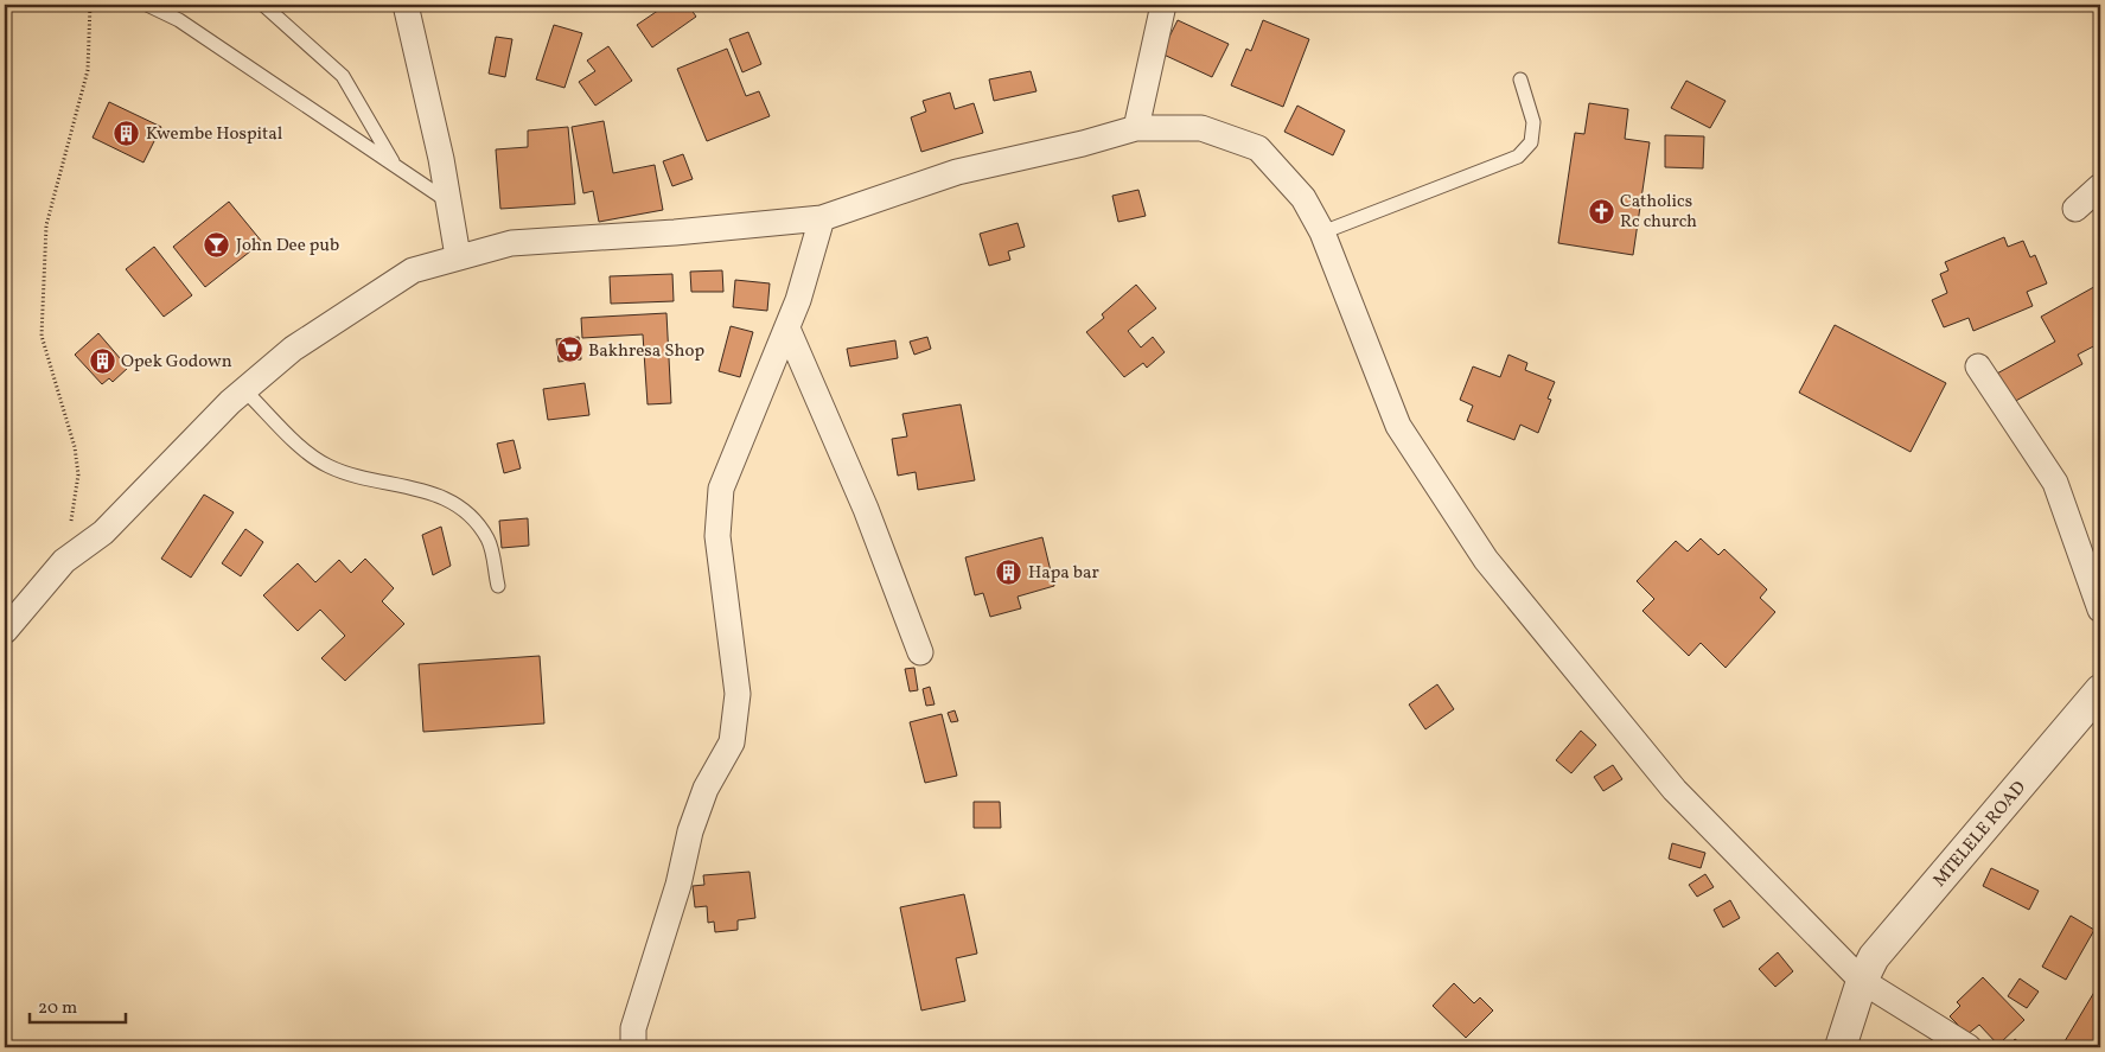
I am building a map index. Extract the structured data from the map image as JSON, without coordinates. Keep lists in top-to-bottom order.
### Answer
{
  "streets": {
    "street": ["MTELELE ROAD"]
  },
  "places": {
    "building": ["Kwembe Hospital", "Opek Godown", "Hapa bar"],
    "church": ["Catholics Rc church"],
    "bar": ["John Dee pub"],
    "supermarket": ["Bakhresa Shop"]
  },
  "scale_bar": "20 m"
}
